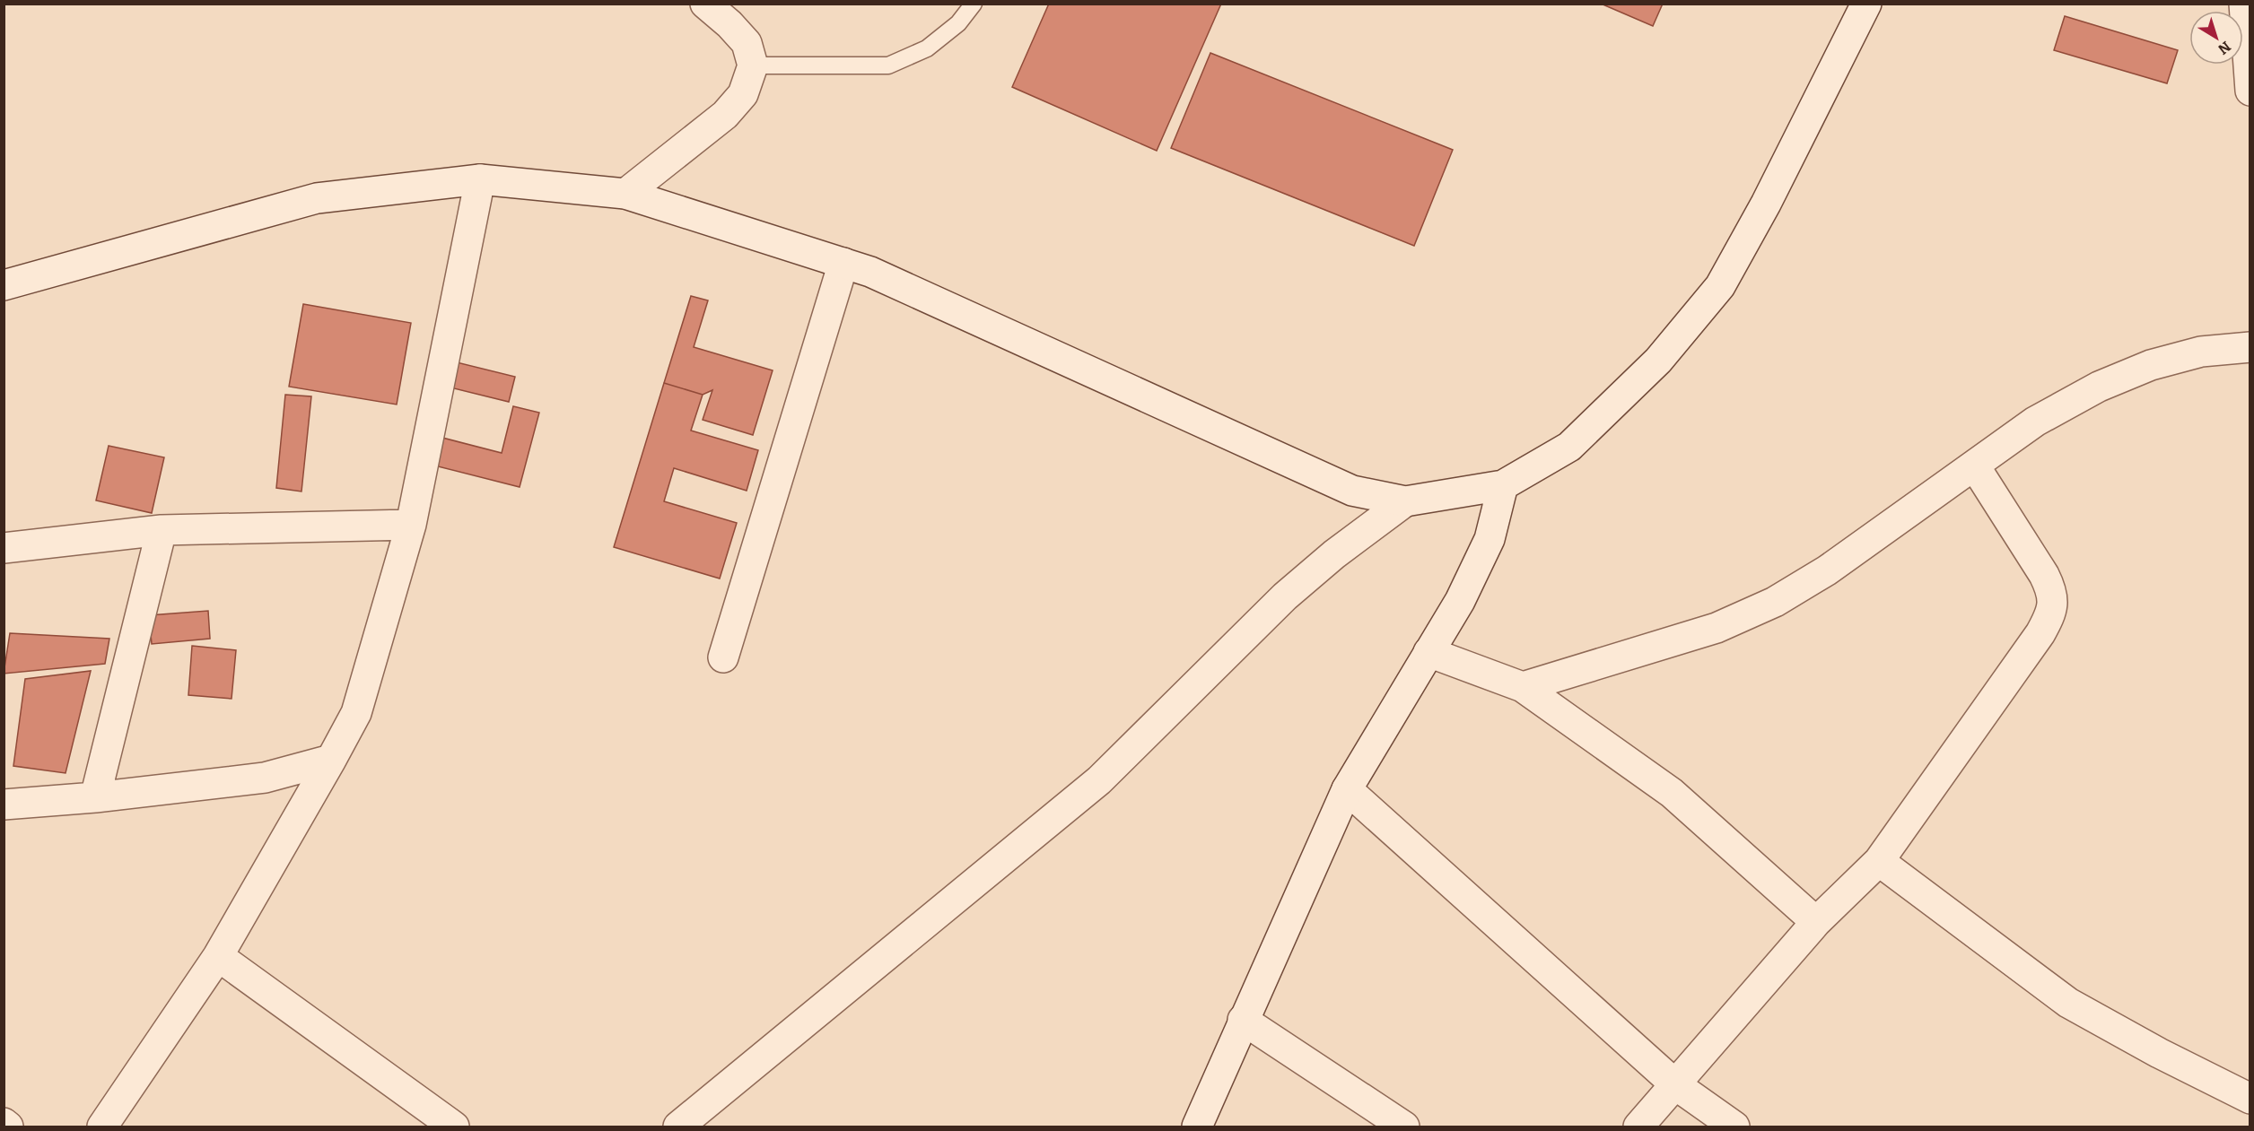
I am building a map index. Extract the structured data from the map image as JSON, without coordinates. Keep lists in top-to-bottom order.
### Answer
{
  "north": "bottom right"
}
